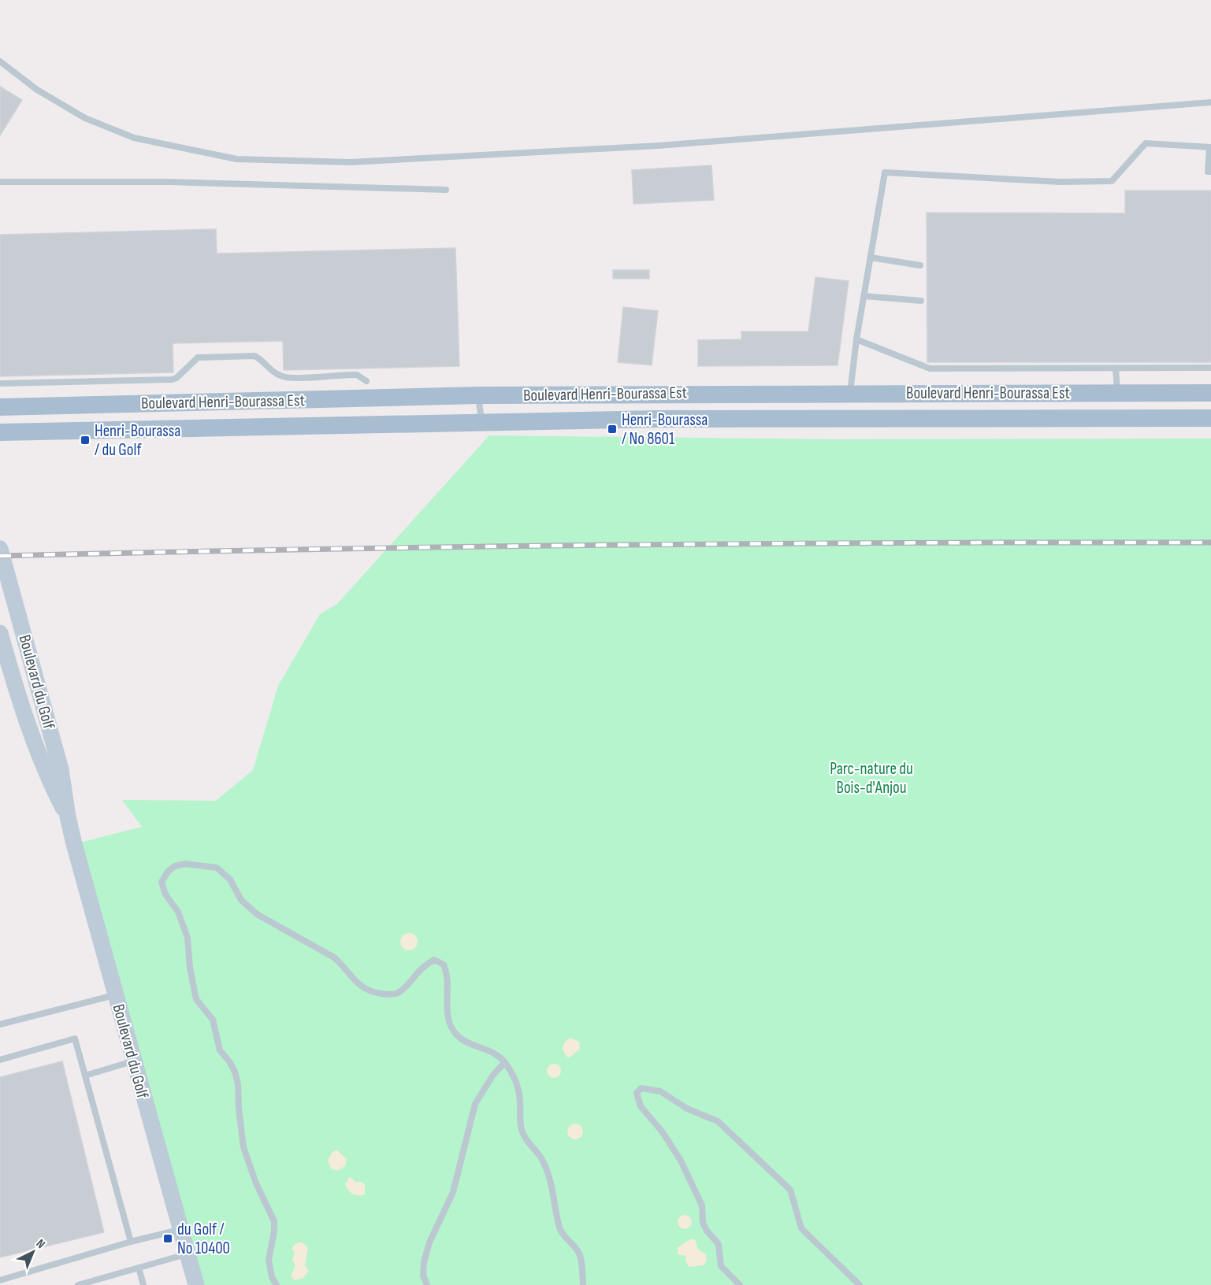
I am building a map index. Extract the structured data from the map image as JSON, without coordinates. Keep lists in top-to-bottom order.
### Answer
{
  "streets": {
    "main road": ["Boulevard Henri-Bourassa Est"],
    "street": ["Boulevard du Golf"]
  },
  "parks": ["Parc-nature du Bois-d'Anjou"],
  "places": {
    "transit": ["Henri-Bourassa / No 8601", "Henri-Bourassa / du Golf", "du Golf / No 10400"]
  },
  "north": "top right"
}
